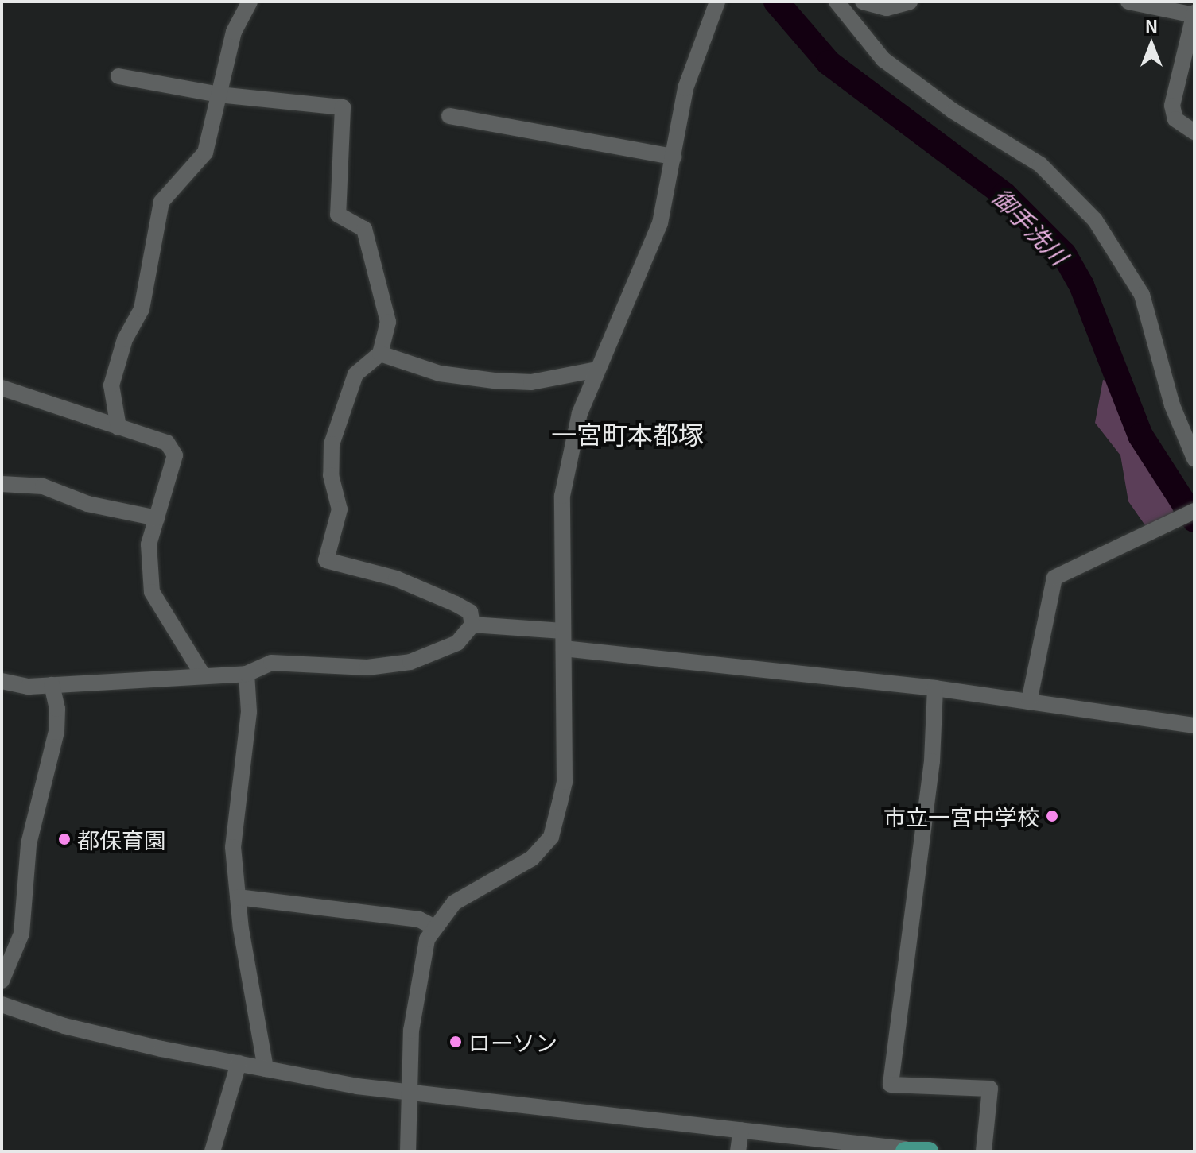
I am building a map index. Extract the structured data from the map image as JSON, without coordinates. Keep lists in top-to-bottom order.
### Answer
{
  "districts": ["一宮町本都塚"],
  "water": ["御手洗川"],
  "places": ["市立一宮中学校", "都保育園", "ローソン"],
  "north": "top"
}
